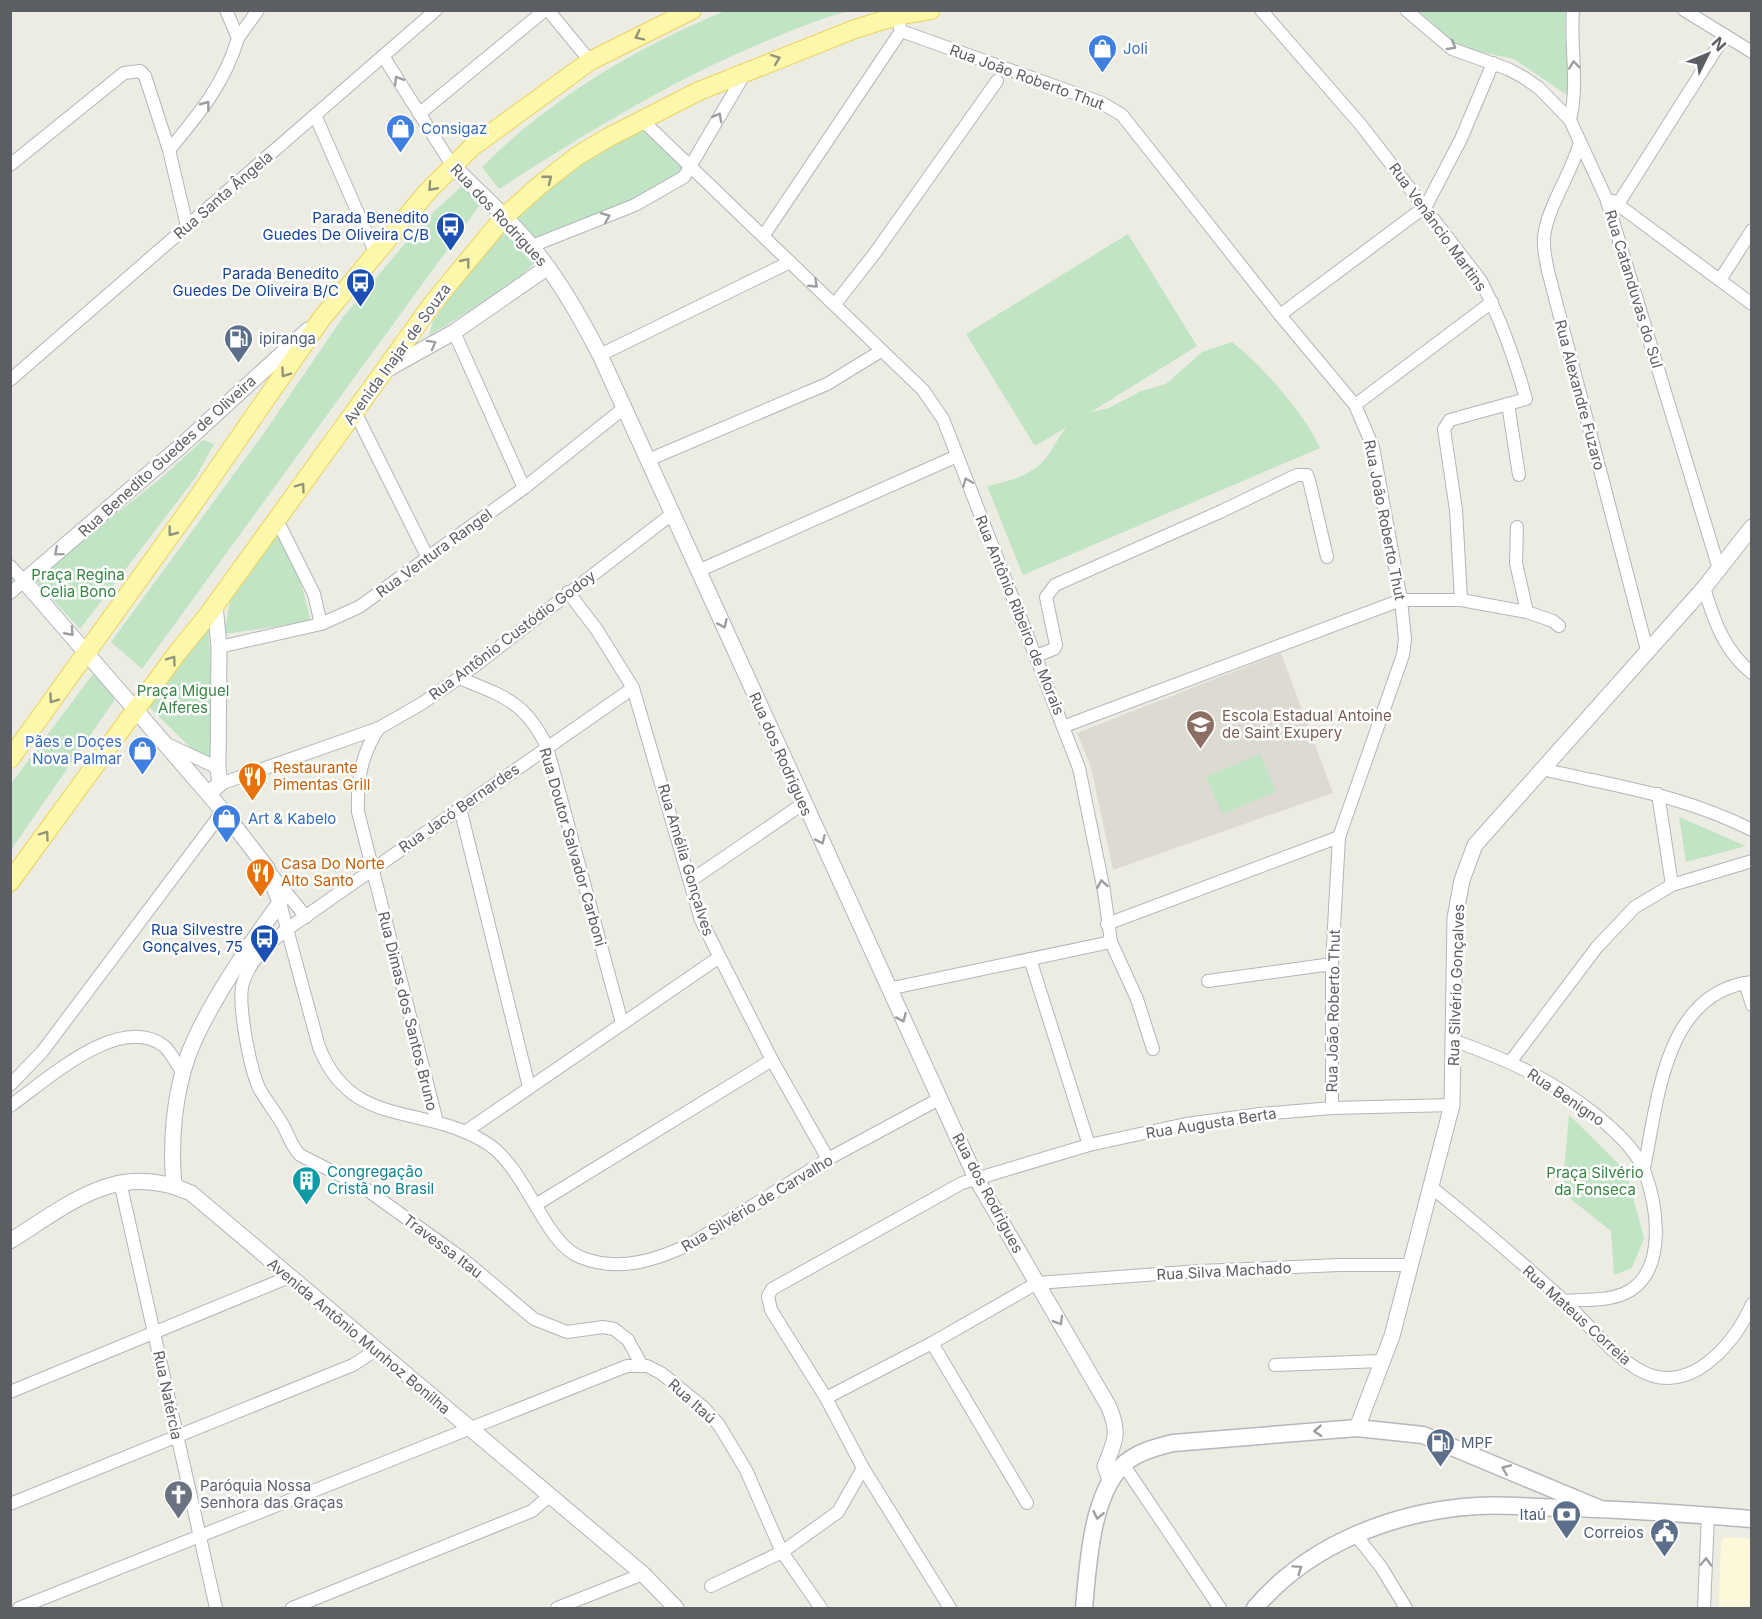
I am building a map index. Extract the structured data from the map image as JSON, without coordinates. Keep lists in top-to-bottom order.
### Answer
{
  "streets": {
    "main road": ["Avenida Inajar de Souza"],
    "street": [
      "Rua João Roberto Thut",
      "Rua Santa Ângela",
      "Rua dos Rodrigues",
      "Rua Venâncio Martins",
      "Rua Catanduvas do Sul",
      "Rua Alexandre Fuzaro",
      "Rua Benedito Guedes de Oliveira",
      "Rua Ventura Rangel",
      "Rua Antônio Ribeiro de Morais",
      "Rua Antônio Custódio Godoy",
      "Rua Jacó Bernardes",
      "Rua Doutor Salvador Carboni",
      "Rua Amélia Gonçalves",
      "Rua Silvério Gonçalves",
      "Rua Dimas dos Santos Bruno",
      "Rua Benigno",
      "Rua Augusta Berta",
      "Rua Silvério de Carvalho",
      "Travessa Itau",
      "Rua Silva Machado",
      "Rua Mateus Correia",
      "Avenida Antônio Munhoz Bonilha",
      "Rua Natércia",
      "Rua Itaú"
    ]
  },
  "crossings": [
    ["Rua João Roberto Thut", "Avenida Inajar de Souza"],
    ["Rua João Roberto Thut", "Rua Augusta Berta"],
    ["Rua Santa Ângela", "Rua dos Rodrigues"],
    ["Rua dos Rodrigues", "Avenida Inajar de Souza"],
    ["Rua dos Rodrigues", "Rua Ventura Rangel"],
    ["Rua dos Rodrigues", "Rua Antônio Custódio Godoy"],
    ["Rua dos Rodrigues", "Rua Augusta Berta"],
    ["Rua dos Rodrigues", "Rua Silvério de Carvalho"],
    ["Rua dos Rodrigues", "Rua Silva Machado"],
    ["Rua Catanduvas do Sul", "Rua Alexandre Fuzaro"],
    ["Rua Catanduvas do Sul", "Rua Silvério Gonçalves"],
    ["Avenida Inajar de Souza", "Rua Antônio Ribeiro de Morais"],
    ["Avenida Inajar de Souza", "Rua Silvério de Carvalho"],
    ["Rua Alexandre Fuzaro", "Rua Silvério Gonçalves"],
    ["Rua Benedito Guedes de Oliveira", "Rua Silvério de Carvalho"],
    ["Rua Antônio Custódio Godoy", "Rua Doutor Salvador Carboni"],
    ["Rua Antônio Custódio Godoy", "Rua Amélia Gonçalves"],
    ["Rua Antônio Custódio Godoy", "Rua Dimas dos Santos Bruno"],
    ["Rua Antônio Custódio Godoy", "Rua Silvério de Carvalho"],
    ["Rua Jacó Bernardes", "Rua Doutor Salvador Carboni"],
    ["Rua Jacó Bernardes", "Rua Amélia Gonçalves"],
    ["Rua Jacó Bernardes", "Rua Dimas dos Santos Bruno"],
    ["Rua Jacó Bernardes", "Rua Silvério de Carvalho"],
    ["Rua Jacó Bernardes", "Travessa Itau"],
    ["Rua Amélia Gonçalves", "Rua Silvério de Carvalho"],
    ["Rua Silvério Gonçalves", "Rua Benigno"],
    ["Rua Silvério Gonçalves", "Rua Augusta Berta"],
    ["Rua Silvério Gonçalves", "Rua Silva Machado"],
    ["Rua Silvério Gonçalves", "Rua Mateus Correia"],
    ["Rua Dimas dos Santos Bruno", "Rua Silvério de Carvalho"],
    ["Rua Benigno", "Rua Mateus Correia"],
    ["Rua Silvério de Carvalho", "Travessa Itau"],
    ["Travessa Itau", "Rua Itaú"],
    ["Avenida Antônio Munhoz Bonilha", "Rua Natércia"]
  ],
  "one_way": ["Rua Benedito Guedes de Oliveira"],
  "parks": ["Praça Regina Celia Bono", "Praça Miguel Alferes", "Praça Silvério da Fonseca"],
  "places": {
    "shop": [
      "Joli",
      "Consigaz",
      "Pães e Doçes Nova Palmar",
      "Art & Kabelo"
    ],
    "bus stop": ["Parada Benedito Guedes De Oliveira C/B", "Parada Benedito Guedes De Oliveira B/C", "Rua Silvestre Gonçalves, 75"],
    "fuel station": ["ipiranga", "MPF"],
    "school or university": ["Escola Estadual Antoine de Saint Exupery"],
    "restaurant": ["Restaurante Pimentas Grill", "Casa Do Norte Alto Santo"],
    "building": ["Congregação Cristã no Brasil"],
    "church": ["Paróquia Nossa Senhora das Graças"],
    "bank": ["Itaú"],
    "public building": ["Correios"]
  },
  "north": "top right"
}
